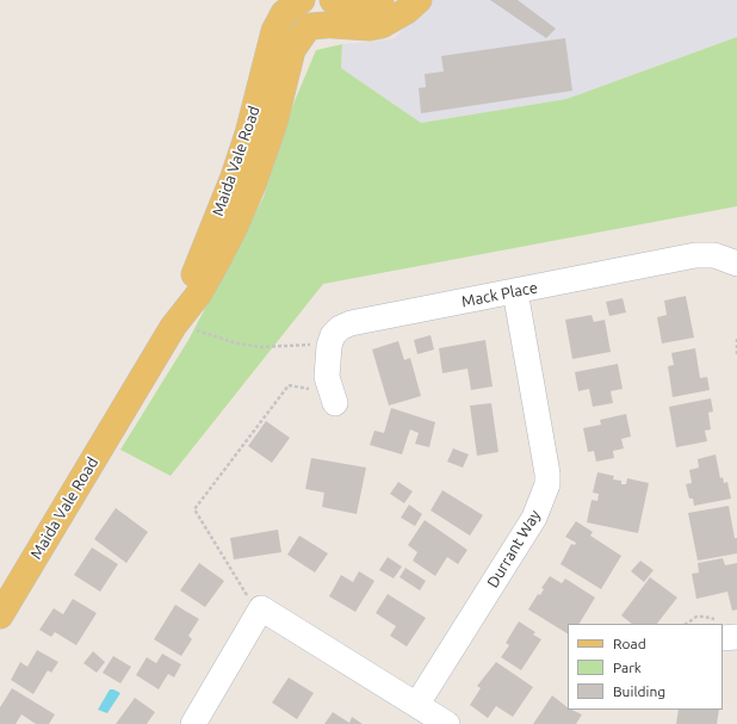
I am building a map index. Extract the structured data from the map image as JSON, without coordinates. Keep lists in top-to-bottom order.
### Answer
{
  "streets": {
    "main road": ["Maida Vale Road"],
    "street": ["Mack Place", "Durrant Way"]
  },
  "crossings": [
    ["Mack Place", "Durrant Way"]
  ],
  "legend": ["Road", "Park", "Building"]
}
